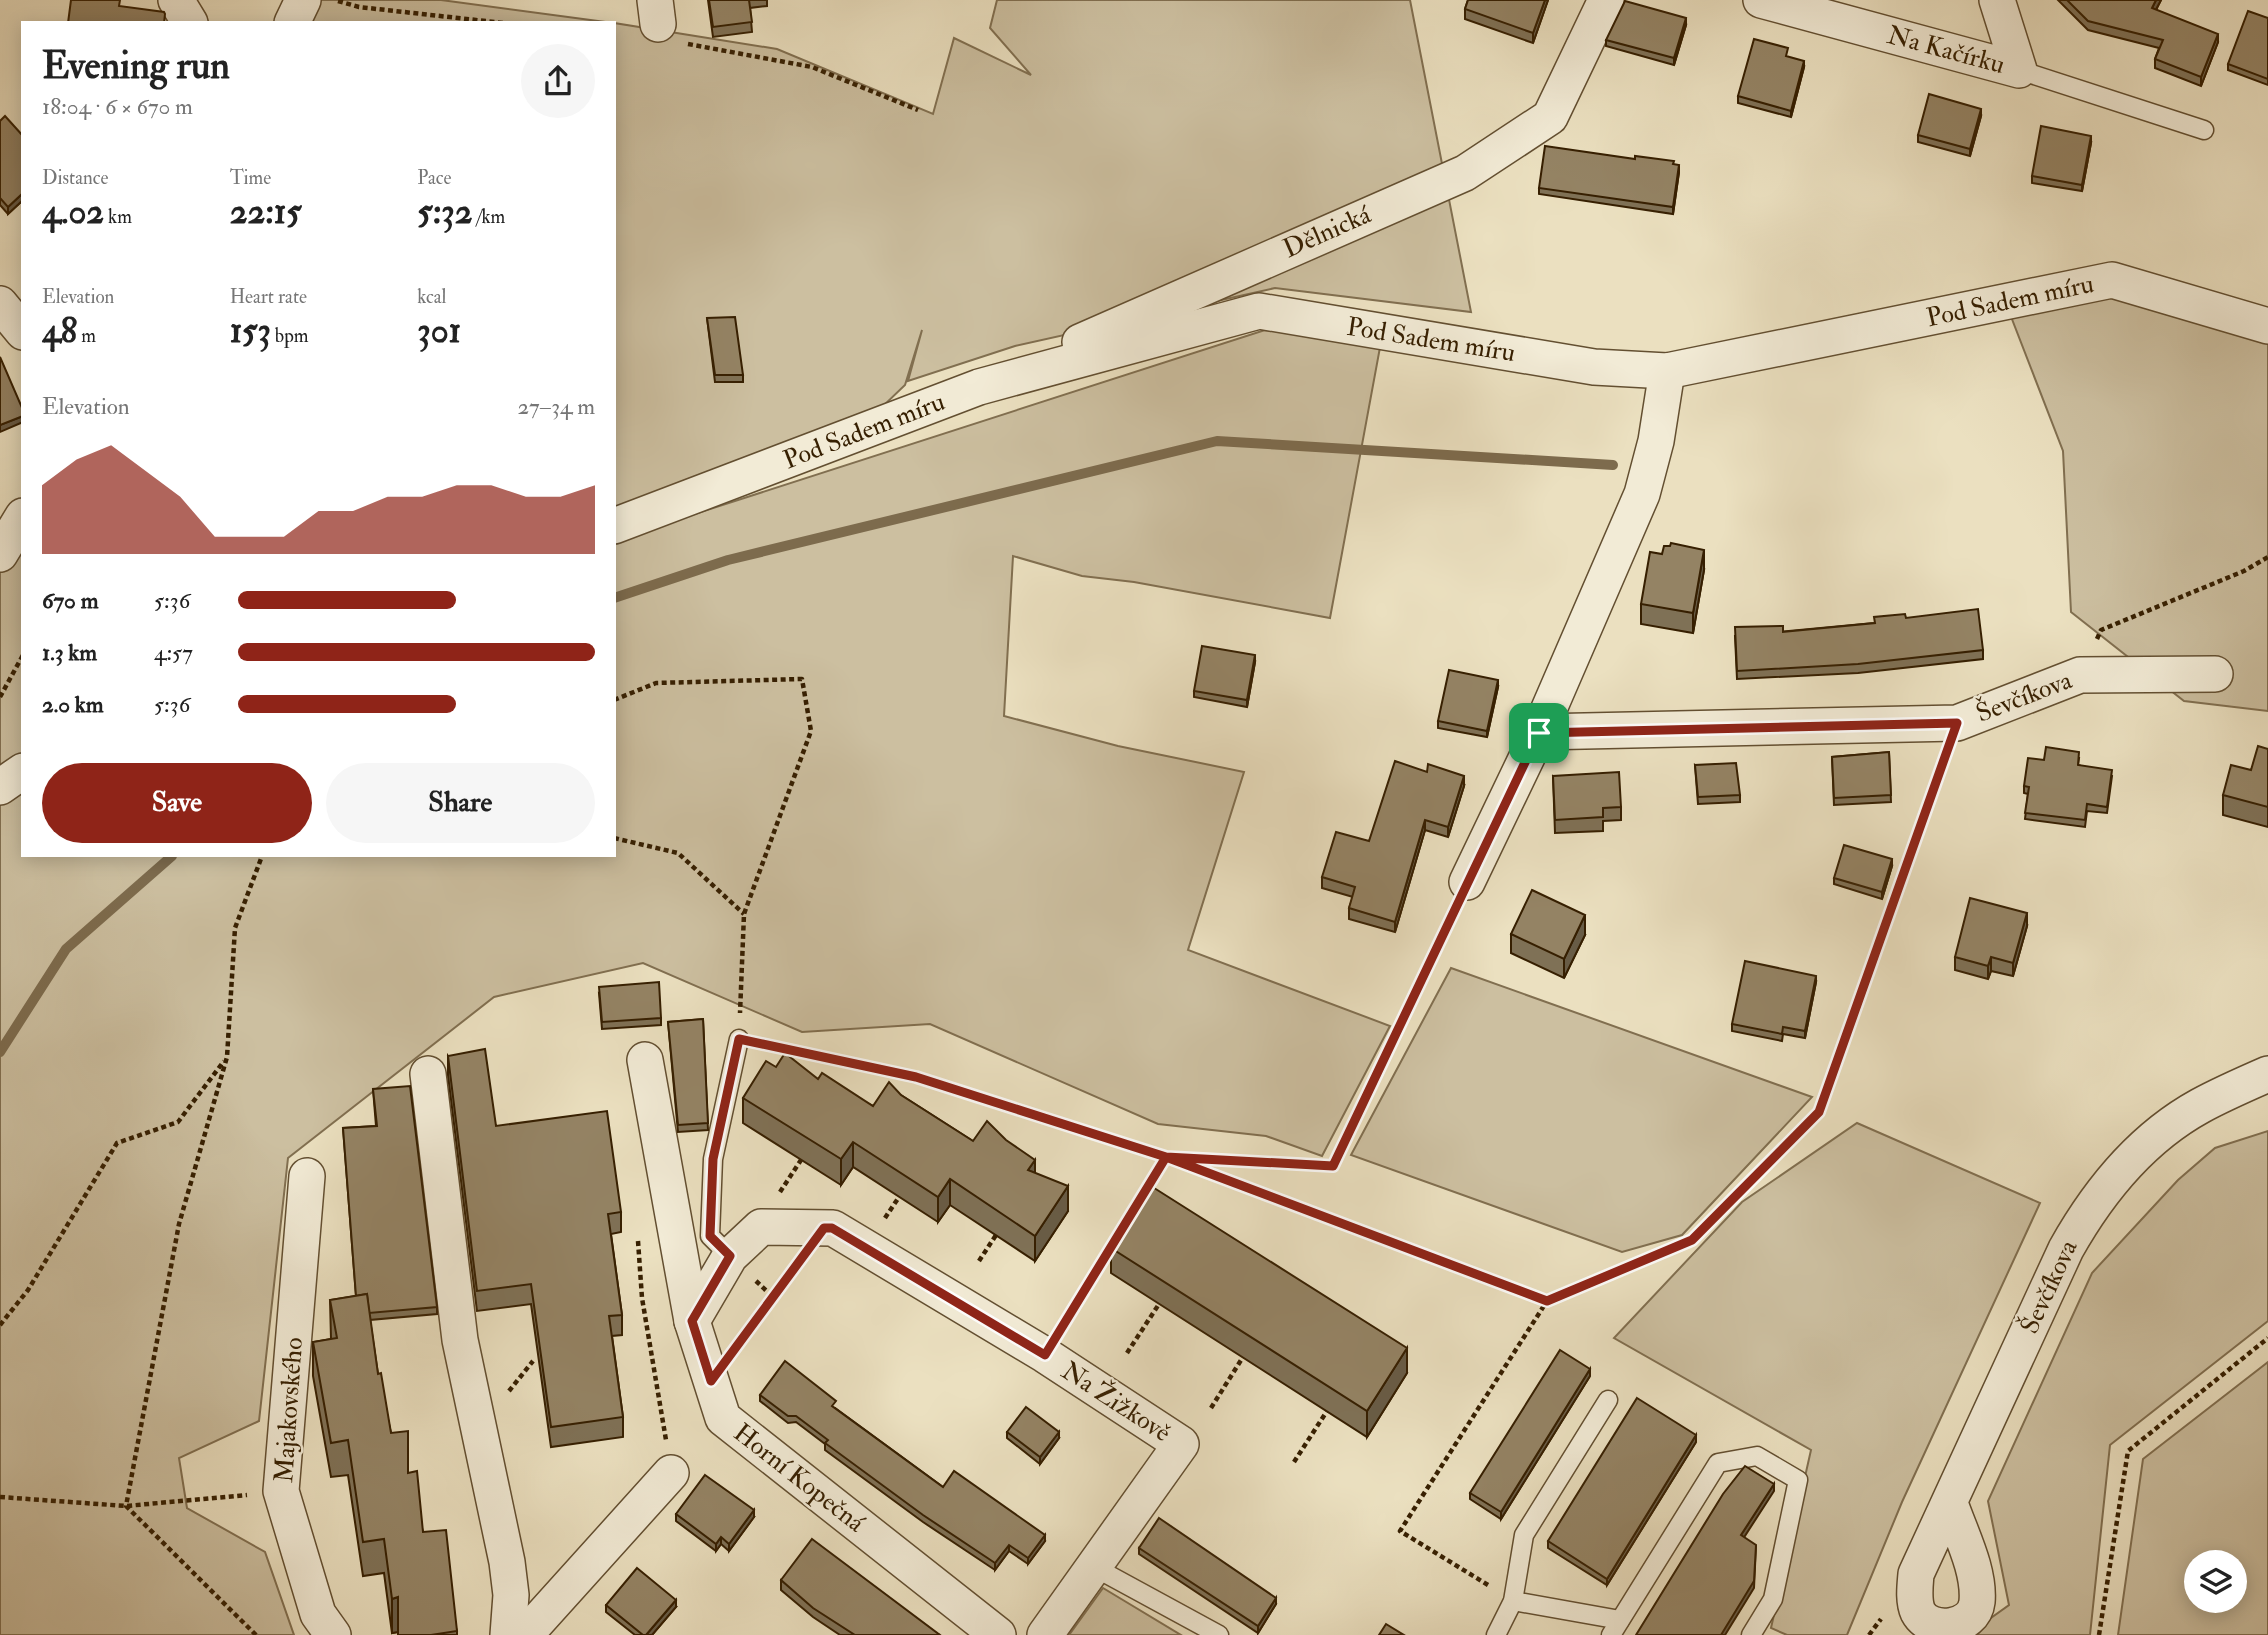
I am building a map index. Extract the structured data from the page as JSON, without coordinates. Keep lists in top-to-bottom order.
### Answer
{
  "streets": {
    "street": [
      "Na Kačírku",
      "Dělnická",
      "Pod Sadem míru",
      "Ševčíkova",
      "Na Žižkově",
      "Majakovského",
      "Horní Kopečná"
    ]
  },
  "crossings": [
    ["Dělnická", "Pod Sadem míru"],
    ["Na Žižkově", "Horní Kopečná"]
  ],
  "page": {
    "heading": ["Evening run", "18:04 · 6 × 670 m"],
    "stats": [
      ["Distance", "4.02 km"],
      ["Time", "22:15"],
      ["Pace", "5:32 /km"],
      ["Elevation", "48 m"],
      ["Heart rate", "153 bpm"],
      ["kcal", "301"]
    ],
    "chart": ["Elevation", "27–34 m"],
    "list": [
      {
        "name": "670 m",
        "note": "5:36"
      },
      {
        "name": "1.3 km",
        "note": "4:57"
      },
      {
        "name": "2.0 km",
        "note": "5:36"
      }
    ],
    "buttons": ["Save", "Share"]
  }
}
